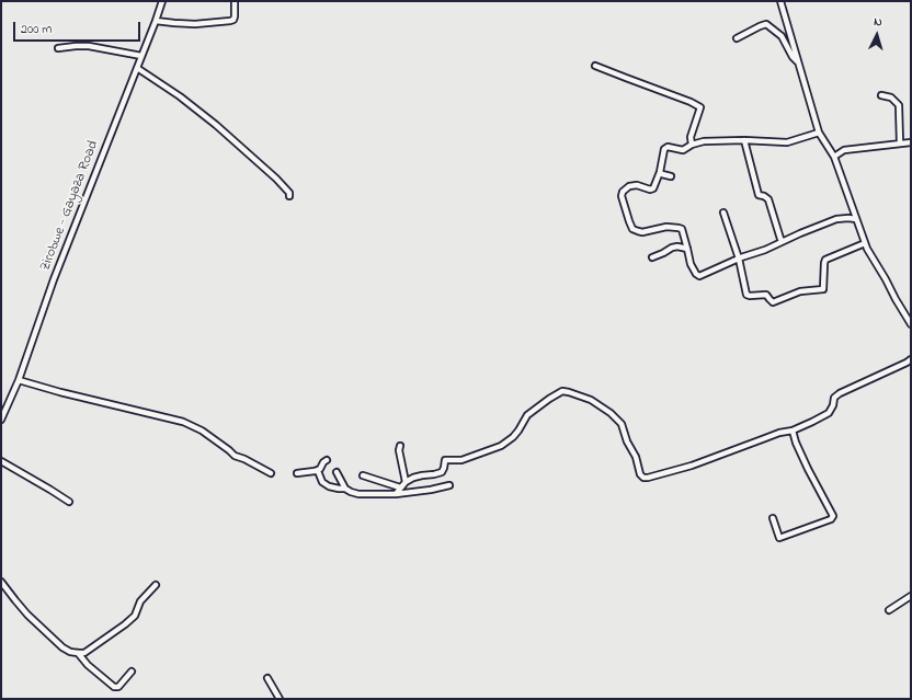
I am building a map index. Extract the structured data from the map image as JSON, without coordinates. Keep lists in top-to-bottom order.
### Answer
{
  "streets": {
    "street": ["Zirobwe - Gayaza Road"]
  },
  "scale_bar": "200 m",
  "north": "top"
}
